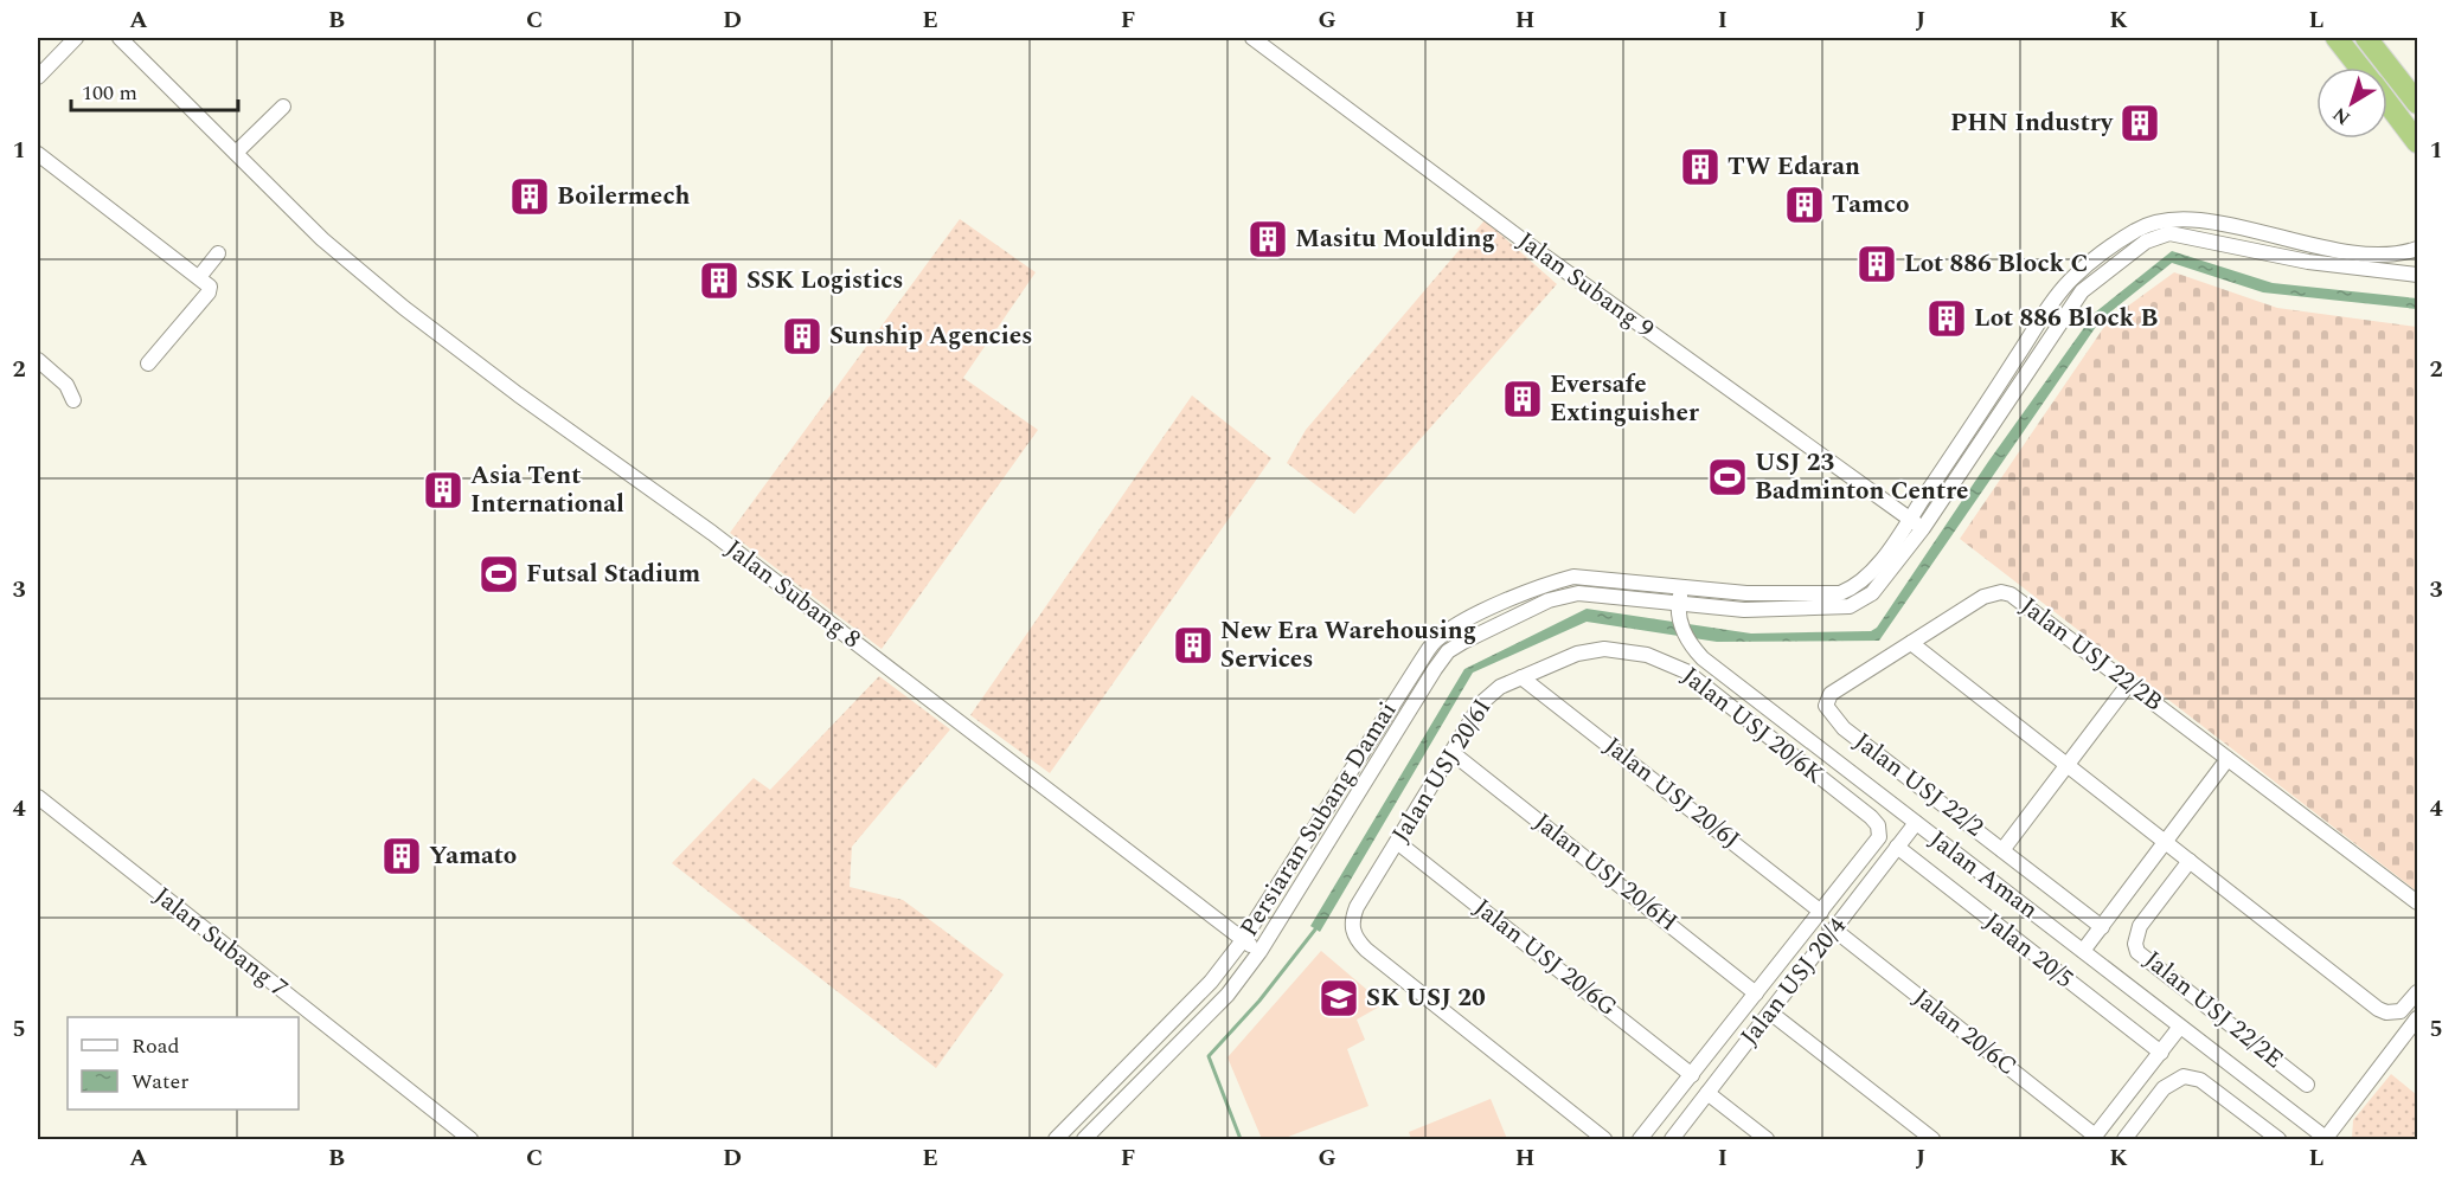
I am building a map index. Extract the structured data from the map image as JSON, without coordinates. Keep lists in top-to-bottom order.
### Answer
{
  "streets": {
    "street": [
      "Jalan Subang 9",
      "Jalan Subang 8",
      "Jalan USJ 22/2B",
      "Jalan USJ 20/6K",
      "Jalan USJ 20/6I",
      "Jalan USJ 22/2",
      "Jalan USJ 20/6J",
      "Persiaran Subang Damai",
      "Jalan USJ 20/6H",
      "Jalan Aman",
      "Jalan Subang 7",
      "Jalan 20/5",
      "Jalan USJ 20/6G",
      "Jalan USJ 20/4",
      "Jalan USJ 22/2E",
      "Jalan 20/6C"
    ]
  },
  "crossings": [
    ["Jalan Subang 9", "Persiaran Subang Damai"],
    ["Jalan Subang 8", "Persiaran Subang Damai"],
    ["Jalan USJ 22/2B", "Jalan USJ 22/2"],
    ["Jalan USJ 20/6K", "Jalan USJ 20/6I"],
    ["Jalan USJ 20/6K", "Jalan USJ 20/6J"],
    ["Jalan USJ 20/6I", "Jalan USJ 20/6J"],
    ["Jalan USJ 20/6I", "Jalan USJ 20/6H"],
    ["Jalan USJ 20/6I", "Jalan USJ 20/6G"],
    ["Persiaran Subang Damai", "Jalan Aman"],
    ["Jalan Aman", "Jalan USJ 20/4"],
    ["Jalan 20/5", "Jalan USJ 20/4"],
    ["Jalan USJ 20/4", "Jalan 20/6C"]
  ],
  "places": {
    "building": [
      "PHN Industry",
      "TW Edaran",
      "Boilermech",
      "Tamco",
      "Masitu Moulding",
      "Lot 886 Block C",
      "SSK Logistics",
      "Lot 886 Block B",
      "Sunship Agencies",
      "Eversafe Extinguisher",
      "Asia Tent International",
      "New Era Warehousing Services",
      "Yamato"
    ],
    "sports": ["USJ 23 Badminton Centre", "Futsal Stadium"],
    "school or university": ["SK USJ 20"]
  },
  "legend": ["Road", "Water"],
  "scale_bar": "100 m",
  "north": "bottom left",
  "grid": {
    "columns": [
      "A",
      "B",
      "C",
      "D",
      "E",
      "F",
      "G",
      "H",
      "I",
      "J",
      "K",
      "L"
    ],
    "rows": [
      "1",
      "2",
      "3",
      "4",
      "5"
    ]
  }
}
